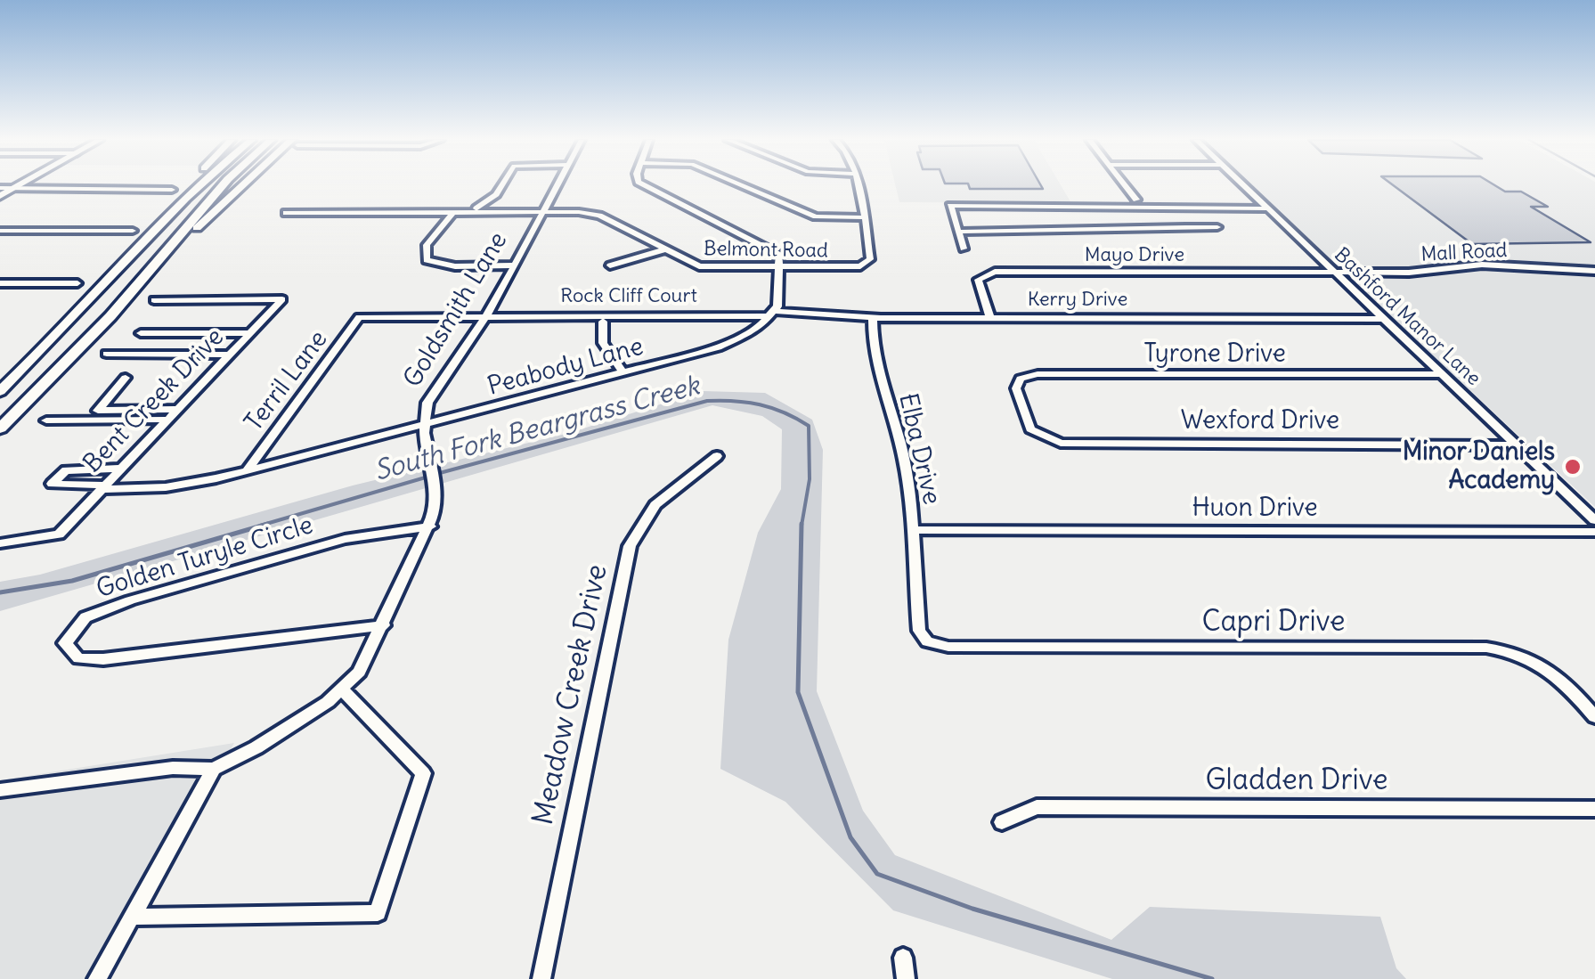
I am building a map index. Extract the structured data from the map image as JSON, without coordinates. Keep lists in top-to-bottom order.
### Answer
{
  "streets": {
    "street": [
      "Belmont Road",
      "Mall Road",
      "Mayo Drive",
      "Rock Cliff Court",
      "Kerry Drive",
      "Goldsmith Lane",
      "Bashford Manor Lane",
      "Tyrone Drive",
      "Peabody Lane",
      "Terril Lane",
      "Bent Creek Drive",
      "Wexford Drive",
      "Elba Drive",
      "Huon Drive",
      "Golden Turyle Circle",
      "Capri Drive",
      "Meadow Creek Drive",
      "Gladden Drive"
    ]
  },
  "crossings": [
    ["Belmont Road", "Goldsmith Lane"],
    ["Mall Road", "Mayo Drive"],
    ["Mall Road", "Bashford Manor Lane"],
    ["Mayo Drive", "Kerry Drive"],
    ["Mayo Drive", "Bashford Manor Lane"],
    ["Rock Cliff Court", "Kerry Drive"],
    ["Rock Cliff Court", "Goldsmith Lane"],
    ["Rock Cliff Court", "Peabody Lane"],
    ["Rock Cliff Court", "Terril Lane"],
    ["Kerry Drive", "Bashford Manor Lane"],
    ["Kerry Drive", "Peabody Lane"],
    ["Kerry Drive", "Elba Drive"],
    ["Goldsmith Lane", "Peabody Lane"],
    ["Goldsmith Lane", "Golden Turyle Circle"],
    ["Bashford Manor Lane", "Tyrone Drive"],
    ["Bashford Manor Lane", "Wexford Drive"],
    ["Tyrone Drive", "Wexford Drive"],
    ["Peabody Lane", "Terril Lane"],
    ["Peabody Lane", "Bent Creek Drive"],
    ["Elba Drive", "Huon Drive"],
    ["Elba Drive", "Capri Drive"]
  ],
  "water": ["South Fork Beargrass Creek"],
  "places": ["Minor Daniels Academy"]
}
